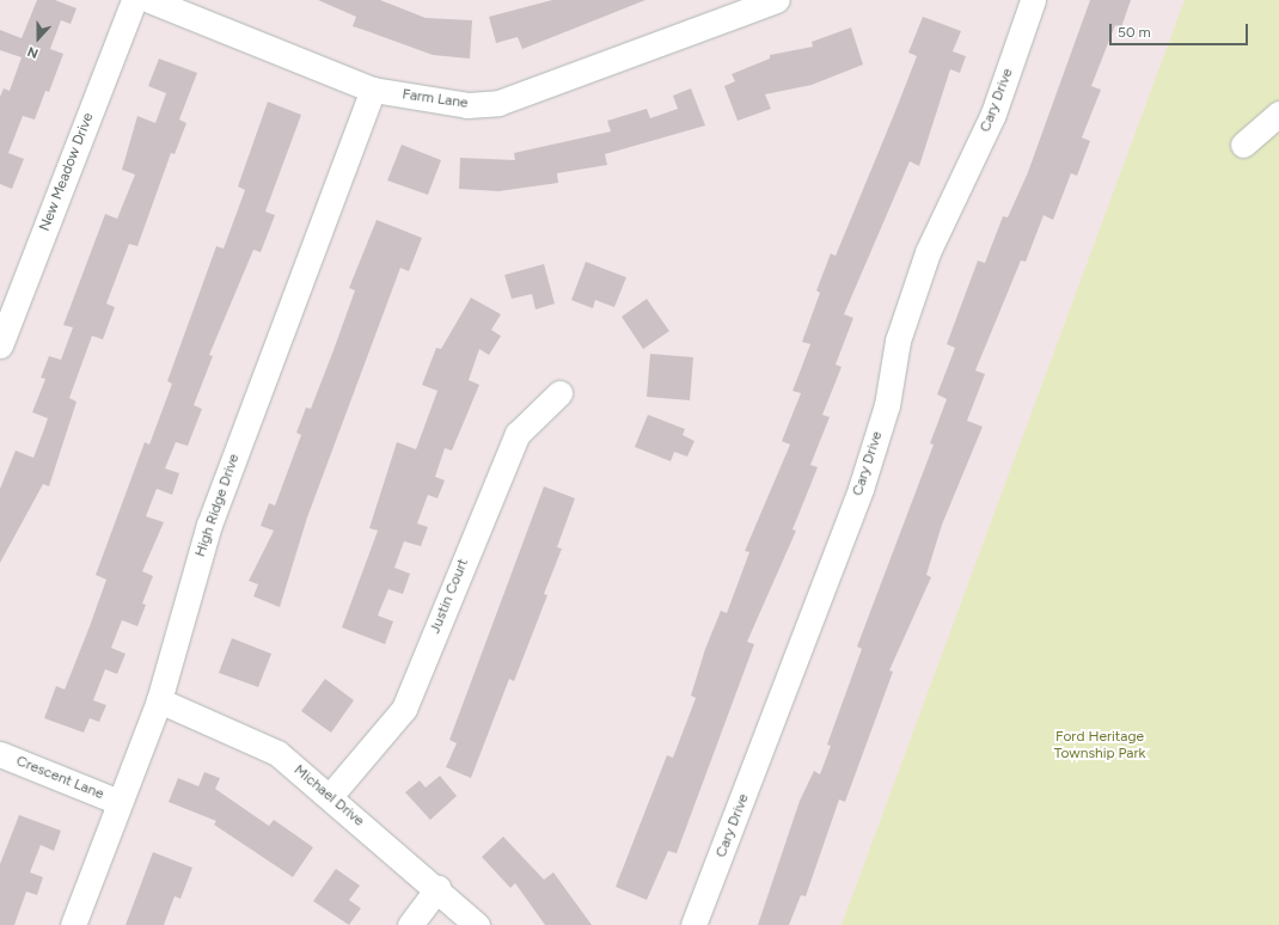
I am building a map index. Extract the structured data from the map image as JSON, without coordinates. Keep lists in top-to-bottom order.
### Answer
{
  "streets": {
    "street": [
      "Farm Lane",
      "Cary Drive",
      "New Meadow Drive",
      "High Ridge Drive",
      "Justin Court",
      "Crescent Lane",
      "Michael Drive"
    ]
  },
  "crossings": [
    ["Farm Lane", "High Ridge Drive"],
    ["High Ridge Drive", "Crescent Lane"],
    ["High Ridge Drive", "Michael Drive"],
    ["Justin Court", "Michael Drive"]
  ],
  "parks": ["Ford Heritage Township Park"],
  "scale_bar": "50 m",
  "north": "bottom"
}
